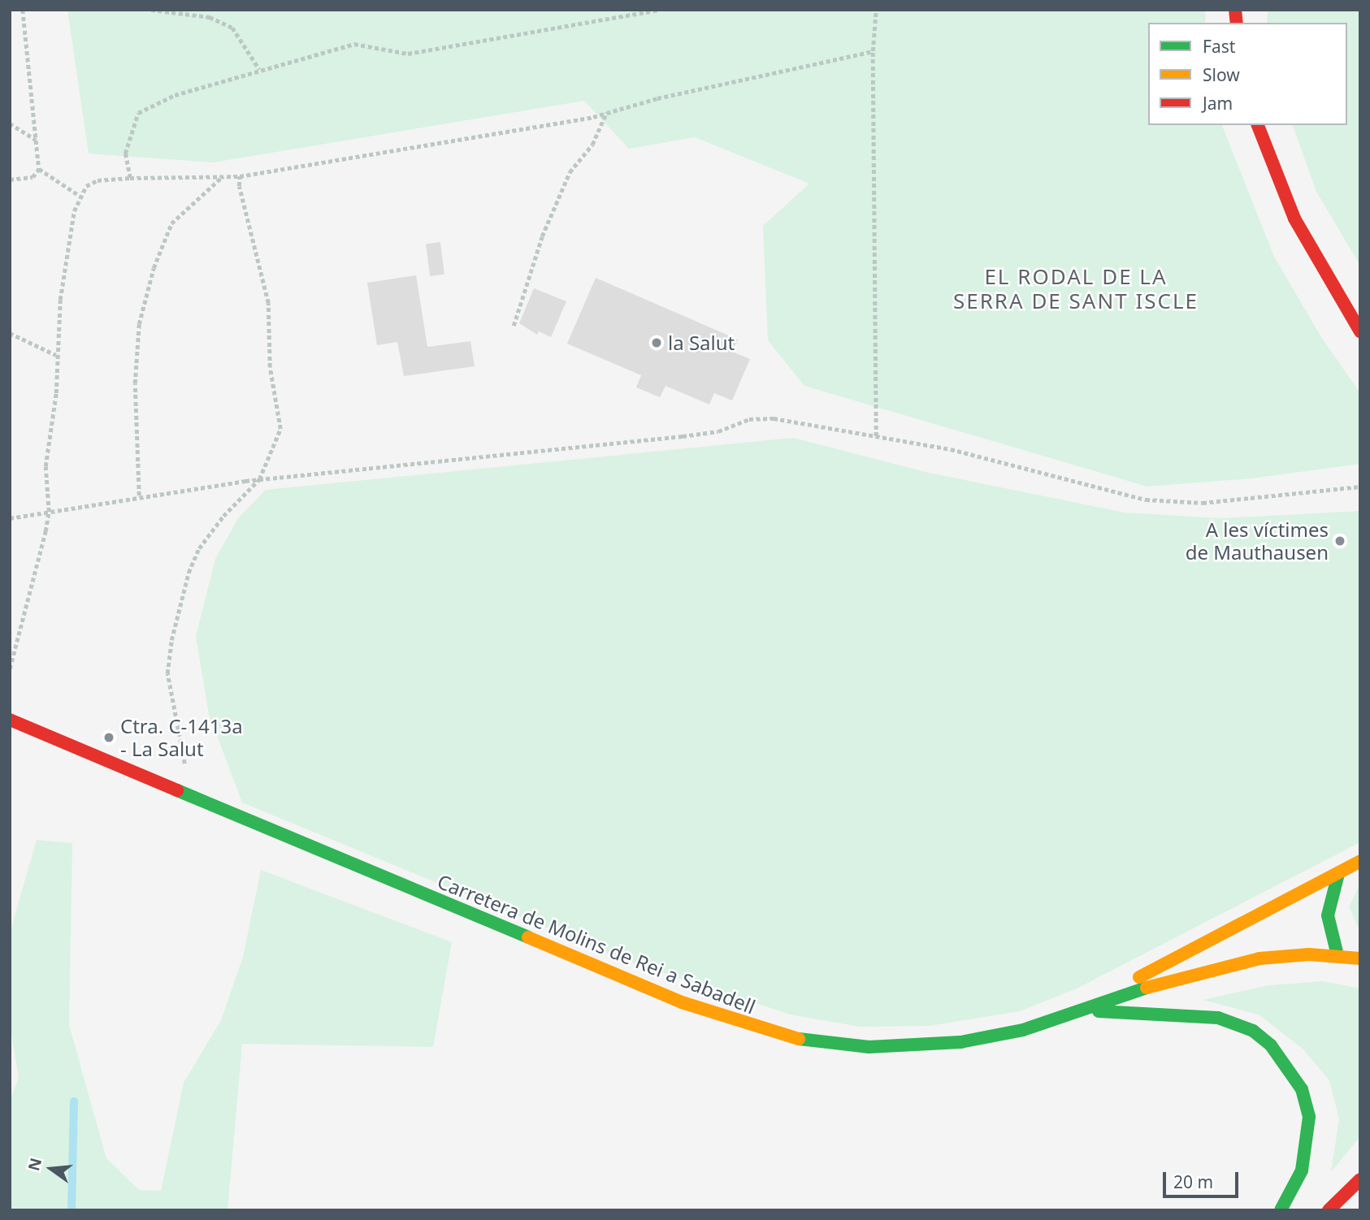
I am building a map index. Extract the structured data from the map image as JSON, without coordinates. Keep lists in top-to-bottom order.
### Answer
{
  "streets": {
    "main road": ["Carretera de Molins de Rei a Sabadell"]
  },
  "districts": ["EL RODAL DE LA SERRA DE SANT ISCLE"],
  "places": ["la Salut", "A les víctimes de Mauthausen", "Ctra. C-1413a - La Salut"],
  "legend": ["Fast", "Slow", "Jam"],
  "scale_bar": "20 m",
  "north": "left"
}
